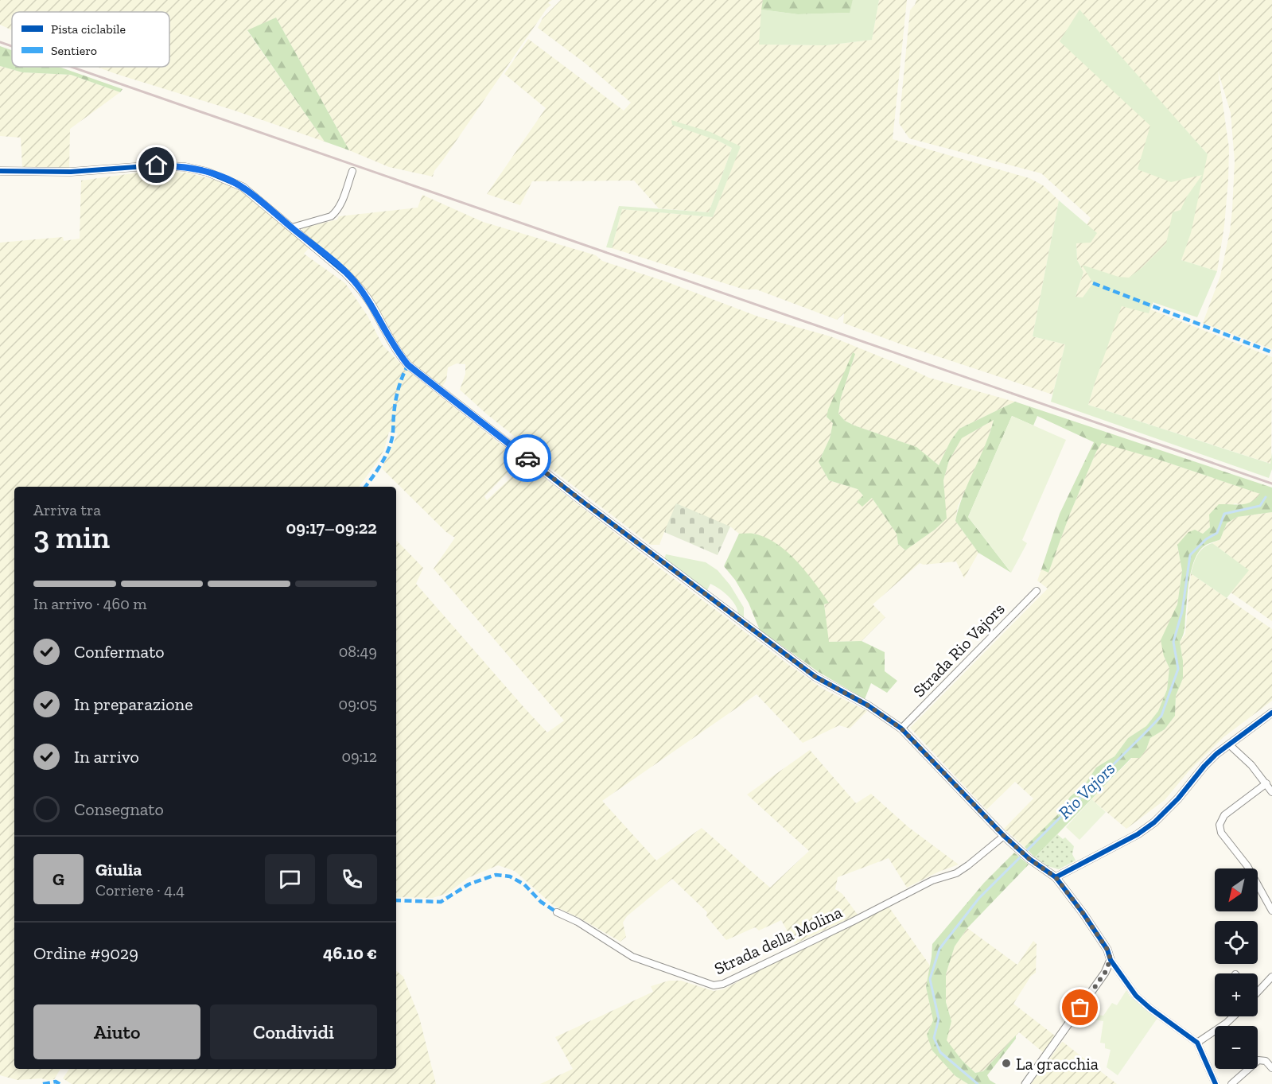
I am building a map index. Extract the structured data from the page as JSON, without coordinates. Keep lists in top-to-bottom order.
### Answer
{
  "streets": {
    "street": ["Strada Rio Vajors", "Strada della Molina"]
  },
  "water": ["Rio Vajors"],
  "places": ["La gracchia"],
  "legend": ["Pista ciclabile", "Sentiero"],
  "north": "bottom left",
  "page": {
    "heading": ["3 min", "Arriva tra", "09:17–09:22"],
    "panel": [
      "Giulia",
      "Corriere · 4.4",
      "Ordine #9029",
      "46.10 €"
    ],
    "bar": "In arrivo · 460 m",
    "list": [
      ["Confermato", "08:49"],
      ["In preparazione", "09:05"],
      ["In arrivo", "09:12"],
      "Consegnato"
    ],
    "round": "G",
    "map_buttons": ["+", "−"],
    "buttons": ["Aiuto", "Condividi"]
  }
}
